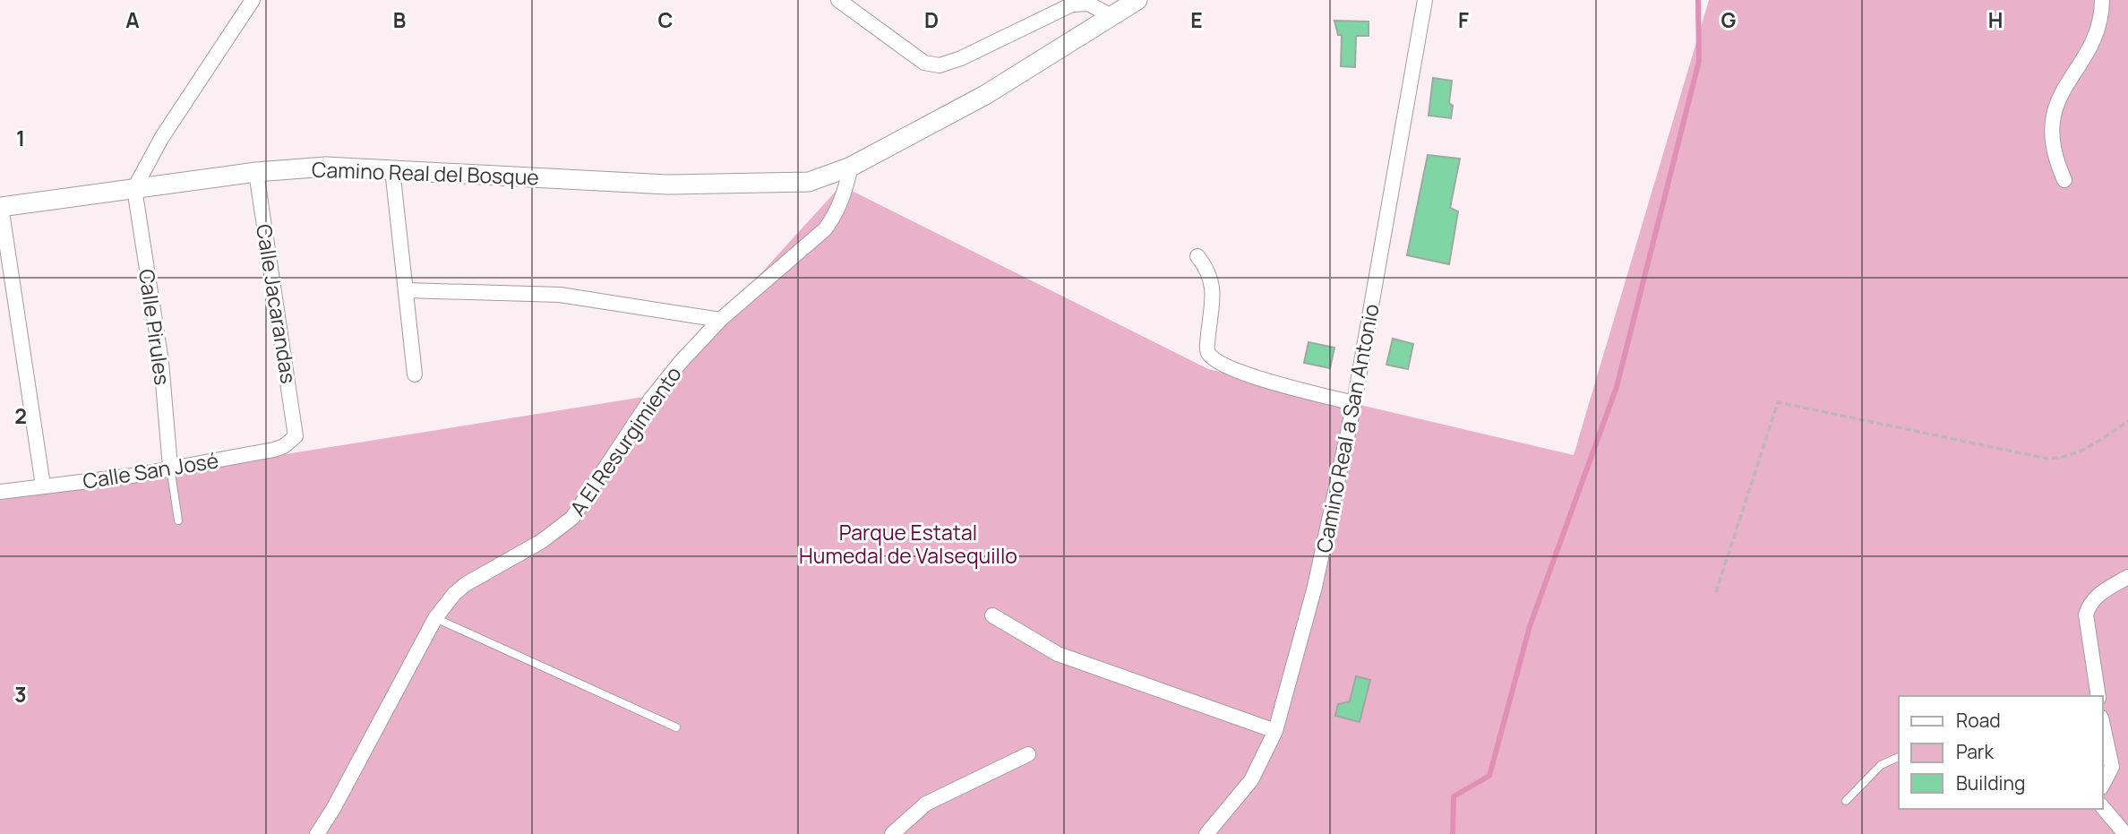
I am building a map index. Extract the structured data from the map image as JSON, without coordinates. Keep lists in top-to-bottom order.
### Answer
{
  "streets": {
    "street": [
      "Camino Real del Bosque",
      "Calle Jacarandas",
      "Calle Pirules",
      "Camino Real a San Antonio",
      "A El Resurgimiento",
      "Calle San José"
    ]
  },
  "crossings": [
    ["Camino Real del Bosque", "Calle Jacarandas"],
    ["Camino Real del Bosque", "Calle Pirules"],
    ["Camino Real del Bosque", "A El Resurgimiento"],
    ["Calle Jacarandas", "Calle San José"],
    ["Calle Pirules", "Calle San José"]
  ],
  "parks": ["Parque Estatal Humedal de Valsequillo"],
  "legend": ["Road", "Park", "Building"],
  "grid": {
    "columns": [
      "A",
      "B",
      "C",
      "D",
      "E",
      "F",
      "G",
      "H"
    ],
    "rows": ["1", "2", "3"]
  }
}
